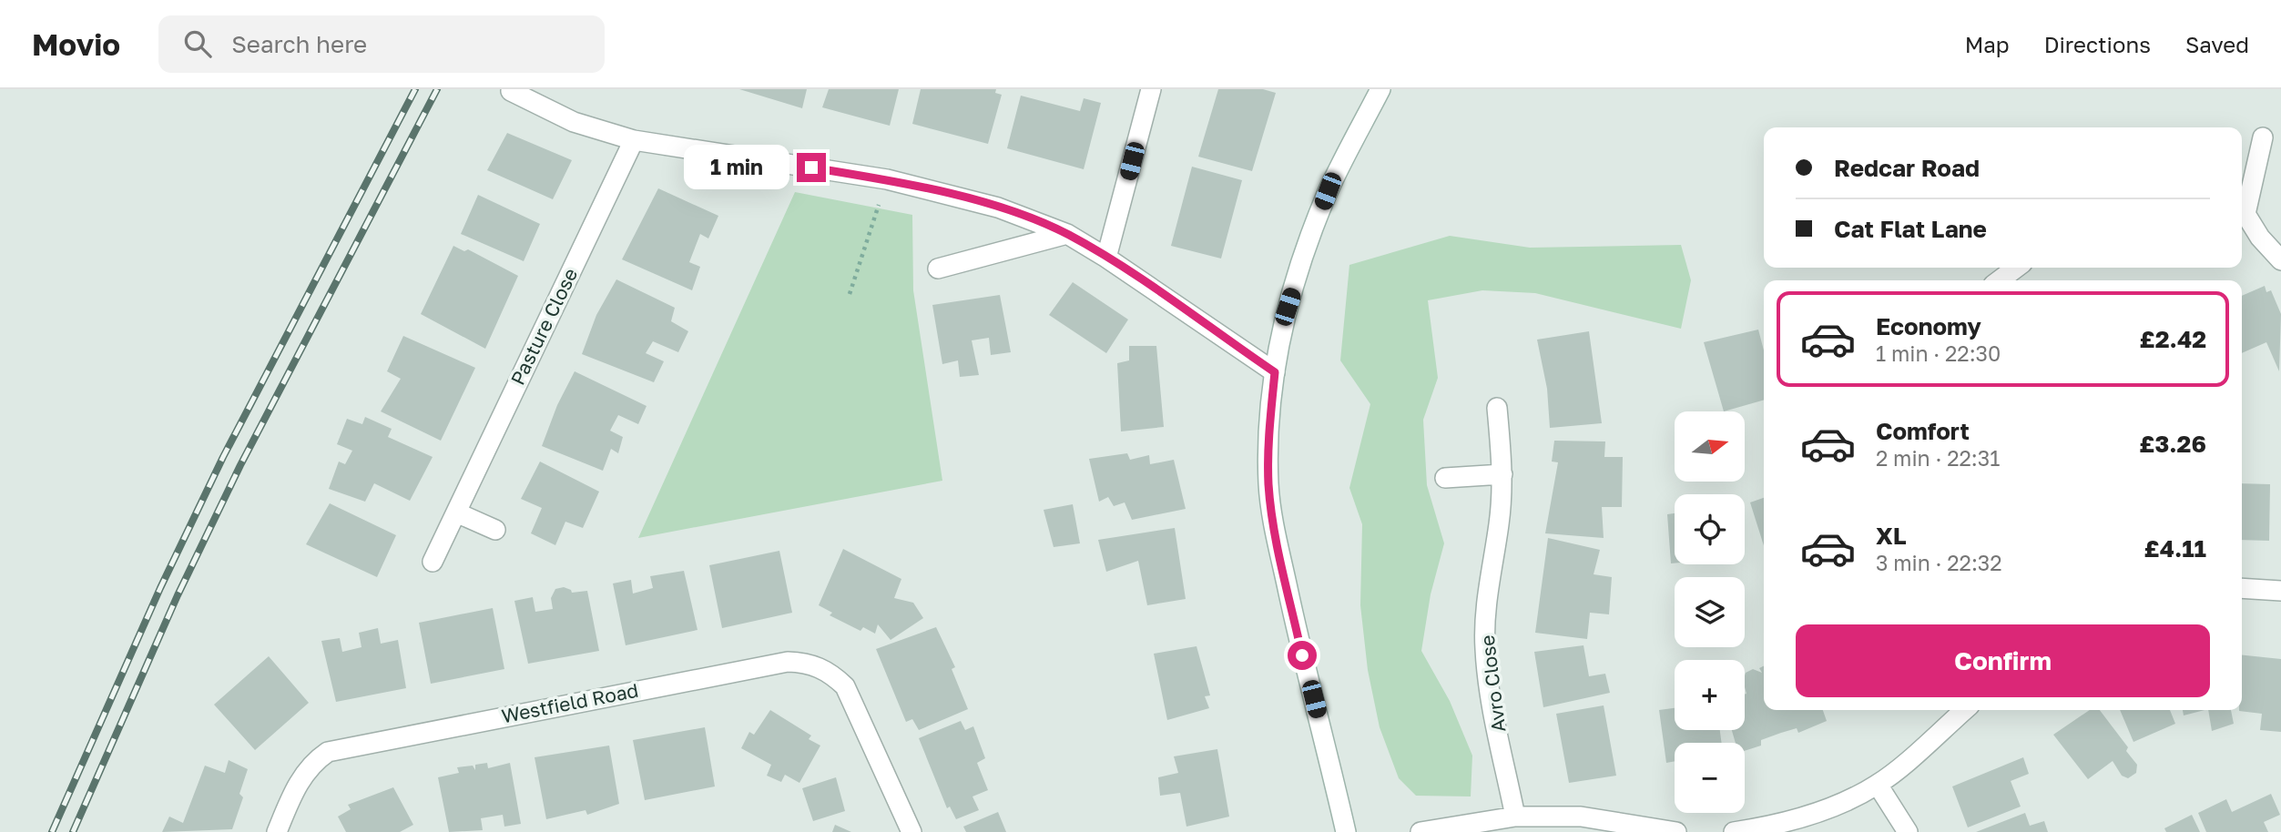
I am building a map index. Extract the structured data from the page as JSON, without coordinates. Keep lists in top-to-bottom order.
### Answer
{
  "streets": {
    "street": ["Pasture Close", "Avro Close", "Westfield Road"]
  },
  "north": "right",
  "page": {
    "header": "Movio",
    "search": "Search here",
    "nav": ["Map", "Directions", "Saved"],
    "banner": ["Redcar Road", "Cat Flat Lane"],
    "bubble": "1 min",
    "list": [
      {
        "name": "Economy",
        "note": "1 min · 22:30",
        "value": "£2.42"
      },
      {
        "name": "Comfort",
        "note": "2 min · 22:31",
        "value": "£3.26"
      },
      {
        "name": "XL",
        "note": "3 min · 22:32",
        "value": "£4.11"
      }
    ],
    "map_buttons": ["+", "−"],
    "buttons": "Confirm"
  }
}
